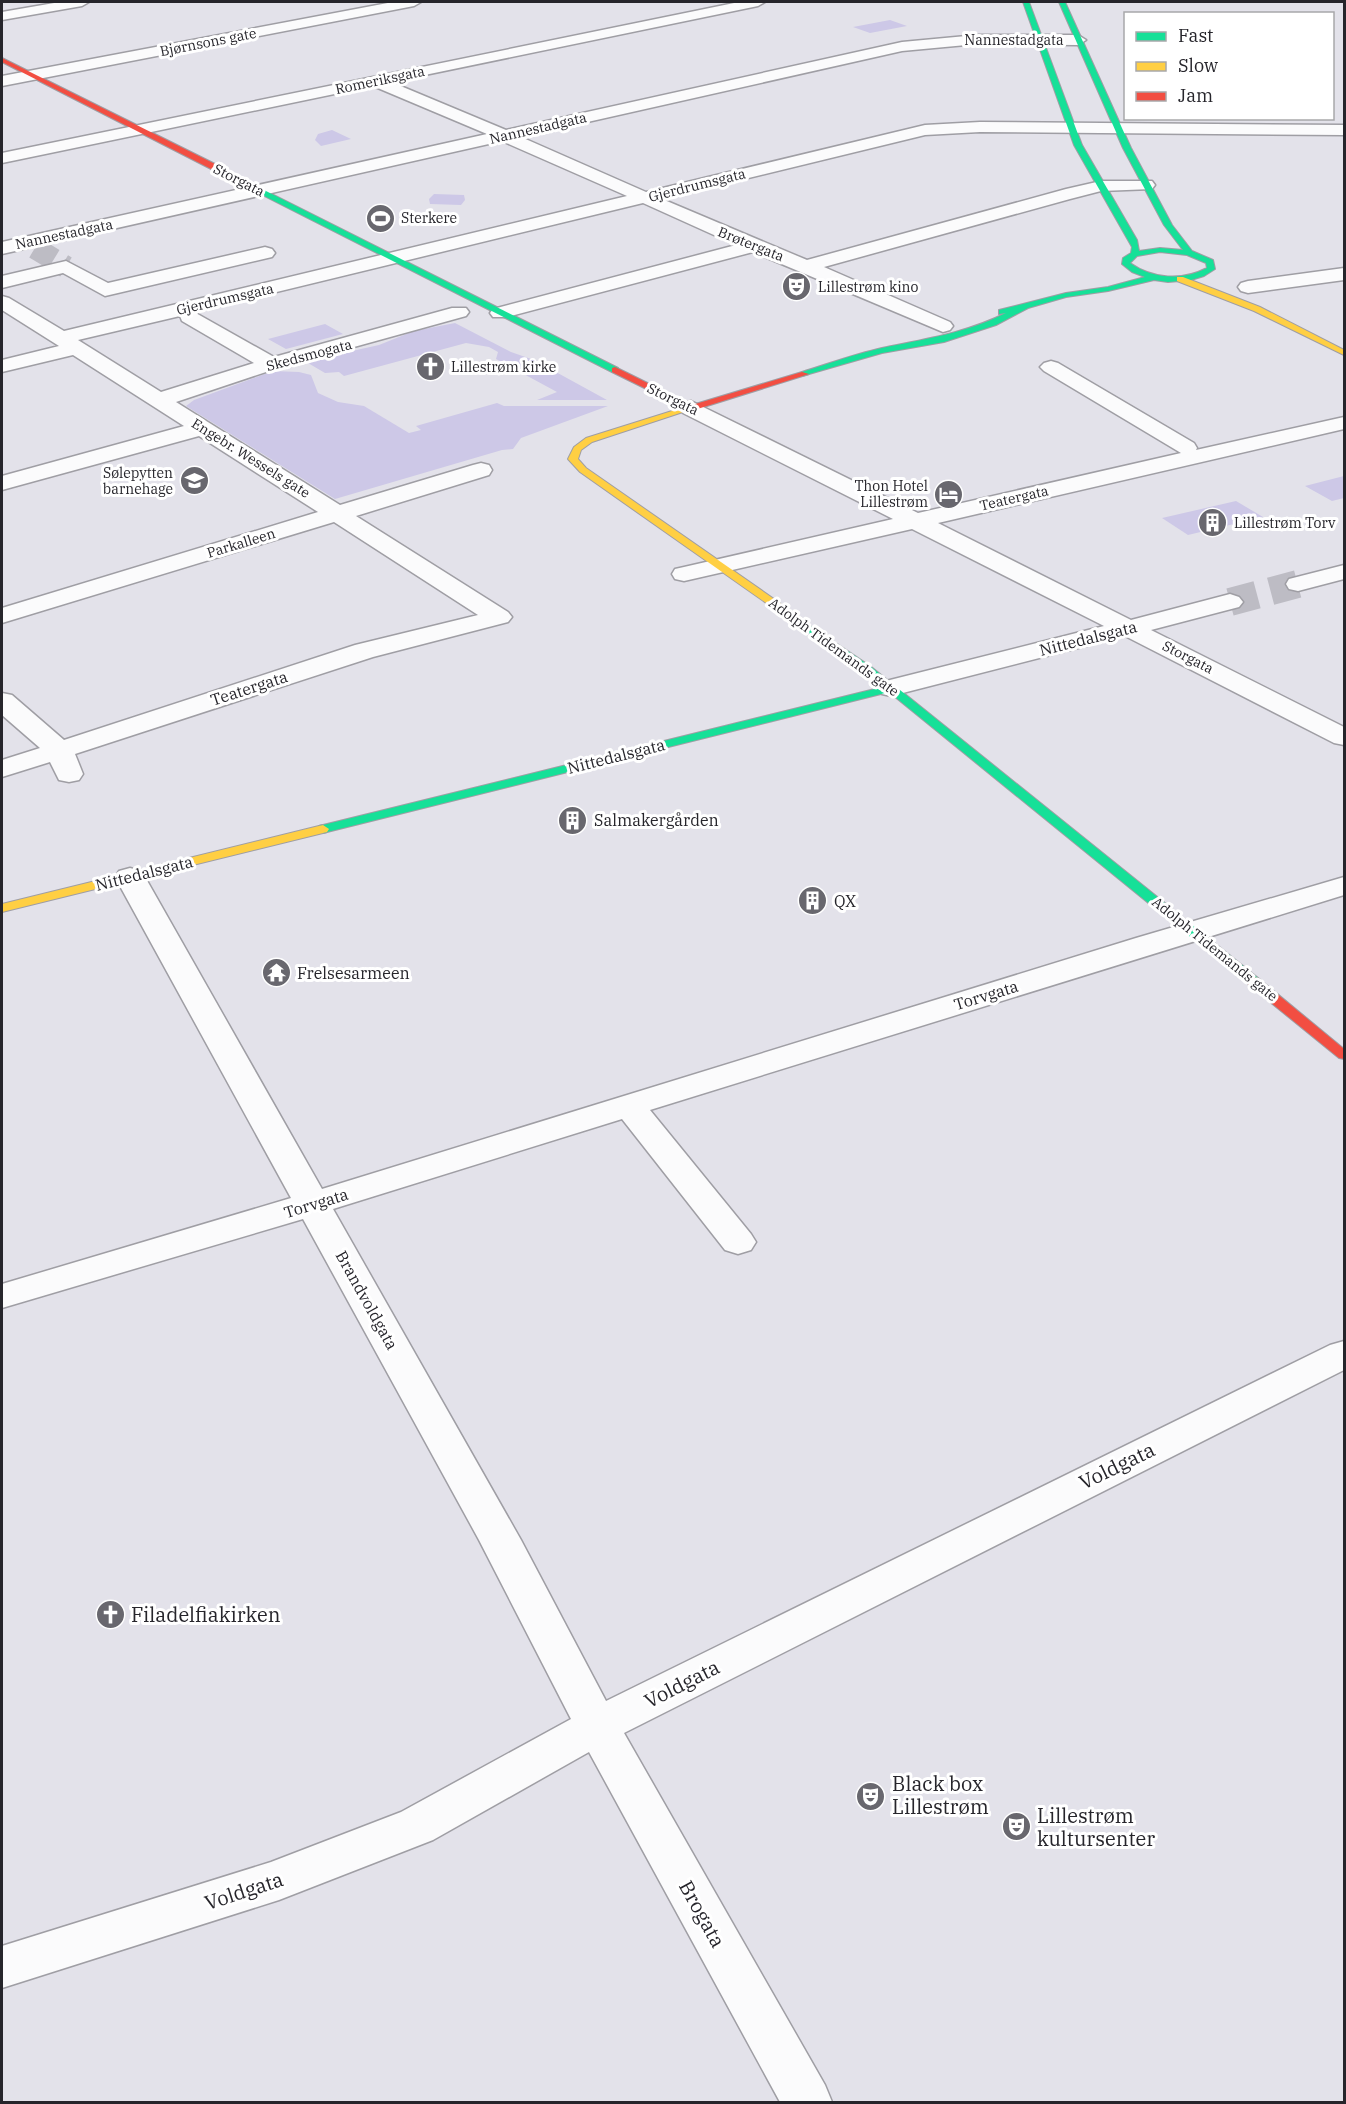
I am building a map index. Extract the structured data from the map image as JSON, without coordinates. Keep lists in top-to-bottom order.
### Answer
{
  "streets": {
    "main road": ["Storgata", "Nittedalsgata", "Adolph Tidemands gate"],
    "street": [
      "Nannestadgata",
      "Bjørnsons gate",
      "Romeriksgata",
      "Gjerdrumsgata",
      "Brøtergata",
      "Skedsmogata",
      "Engebr. Wessels gate",
      "Teatergata",
      "Parkalleen",
      "Torvgata",
      "Brandvoldgata",
      "Voldgata",
      "Brogata"
    ]
  },
  "crossings": [
    ["Nannestadgata", "Storgata"],
    ["Nannestadgata", "Brøtergata"],
    ["Bjørnsons gate", "Storgata"],
    ["Romeriksgata", "Storgata"],
    ["Romeriksgata", "Brøtergata"],
    ["Storgata", "Gjerdrumsgata"],
    ["Storgata", "Teatergata"],
    ["Storgata", "Nittedalsgata"],
    ["Storgata", "Adolph Tidemands gate"],
    ["Gjerdrumsgata", "Brøtergata"],
    ["Gjerdrumsgata", "Engebr. Wessels gate"],
    ["Skedsmogata", "Engebr. Wessels gate"],
    ["Engebr. Wessels gate", "Teatergata"],
    ["Engebr. Wessels gate", "Parkalleen"],
    ["Teatergata", "Adolph Tidemands gate"],
    ["Nittedalsgata", "Adolph Tidemands gate"],
    ["Nittedalsgata", "Brandvoldgata"],
    ["Adolph Tidemands gate", "Torvgata"],
    ["Torvgata", "Brandvoldgata"],
    ["Brandvoldgata", "Voldgata"],
    ["Brandvoldgata", "Brogata"],
    ["Voldgata", "Brogata"]
  ],
  "places": {
    "sports": ["Sterkere"],
    "theatre": ["Lillestrøm kino", "Black box Lillestrøm", "Lillestrøm kultursenter"],
    "church": ["Lillestrøm kirke", "Filadelfiakirken"],
    "school or university": ["Sølepytten barnehage"],
    "hotel": ["Thon Hotel Lillestrøm"],
    "building": ["Lillestrøm Torv", "Salmakergården", "QX"],
    "temple": ["Frelsesarmeen"]
  },
  "legend": ["Fast", "Slow", "Jam"]
}
